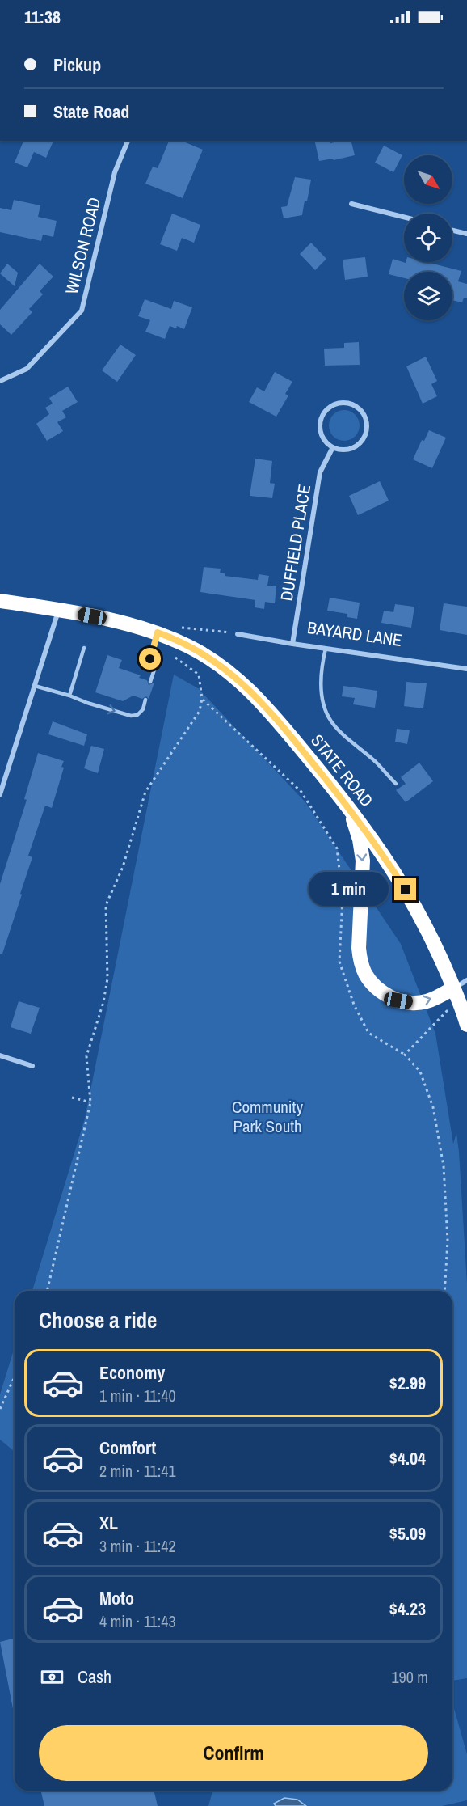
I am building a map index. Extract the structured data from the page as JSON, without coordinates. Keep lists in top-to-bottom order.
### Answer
{
  "streets": {
    "highway": ["STATE ROAD"],
    "street": ["WILSON ROAD", "DUFFIELD PLACE", "BAYARD LANE"]
  },
  "crossings": [
    ["DUFFIELD PLACE", "BAYARD LANE"]
  ],
  "parks": ["Community Park South"],
  "north": "bottom right",
  "page": {
    "status": "11:38",
    "banner": ["Pickup", "State Road"],
    "bubble": "1 min",
    "heading": "Choose a ride",
    "list": [
      {
        "name": "Economy",
        "note": "1 min · 11:40",
        "value": "$2.99"
      },
      {
        "name": "Comfort",
        "note": "2 min · 11:41",
        "value": "$4.04"
      },
      {
        "name": "XL",
        "note": "3 min · 11:42",
        "value": "$5.09"
      },
      {
        "name": "Moto",
        "note": "4 min · 11:43",
        "value": "$4.23"
      }
    ],
    "pay": ["Cash", "190 m"],
    "buttons": "Confirm"
  }
}
